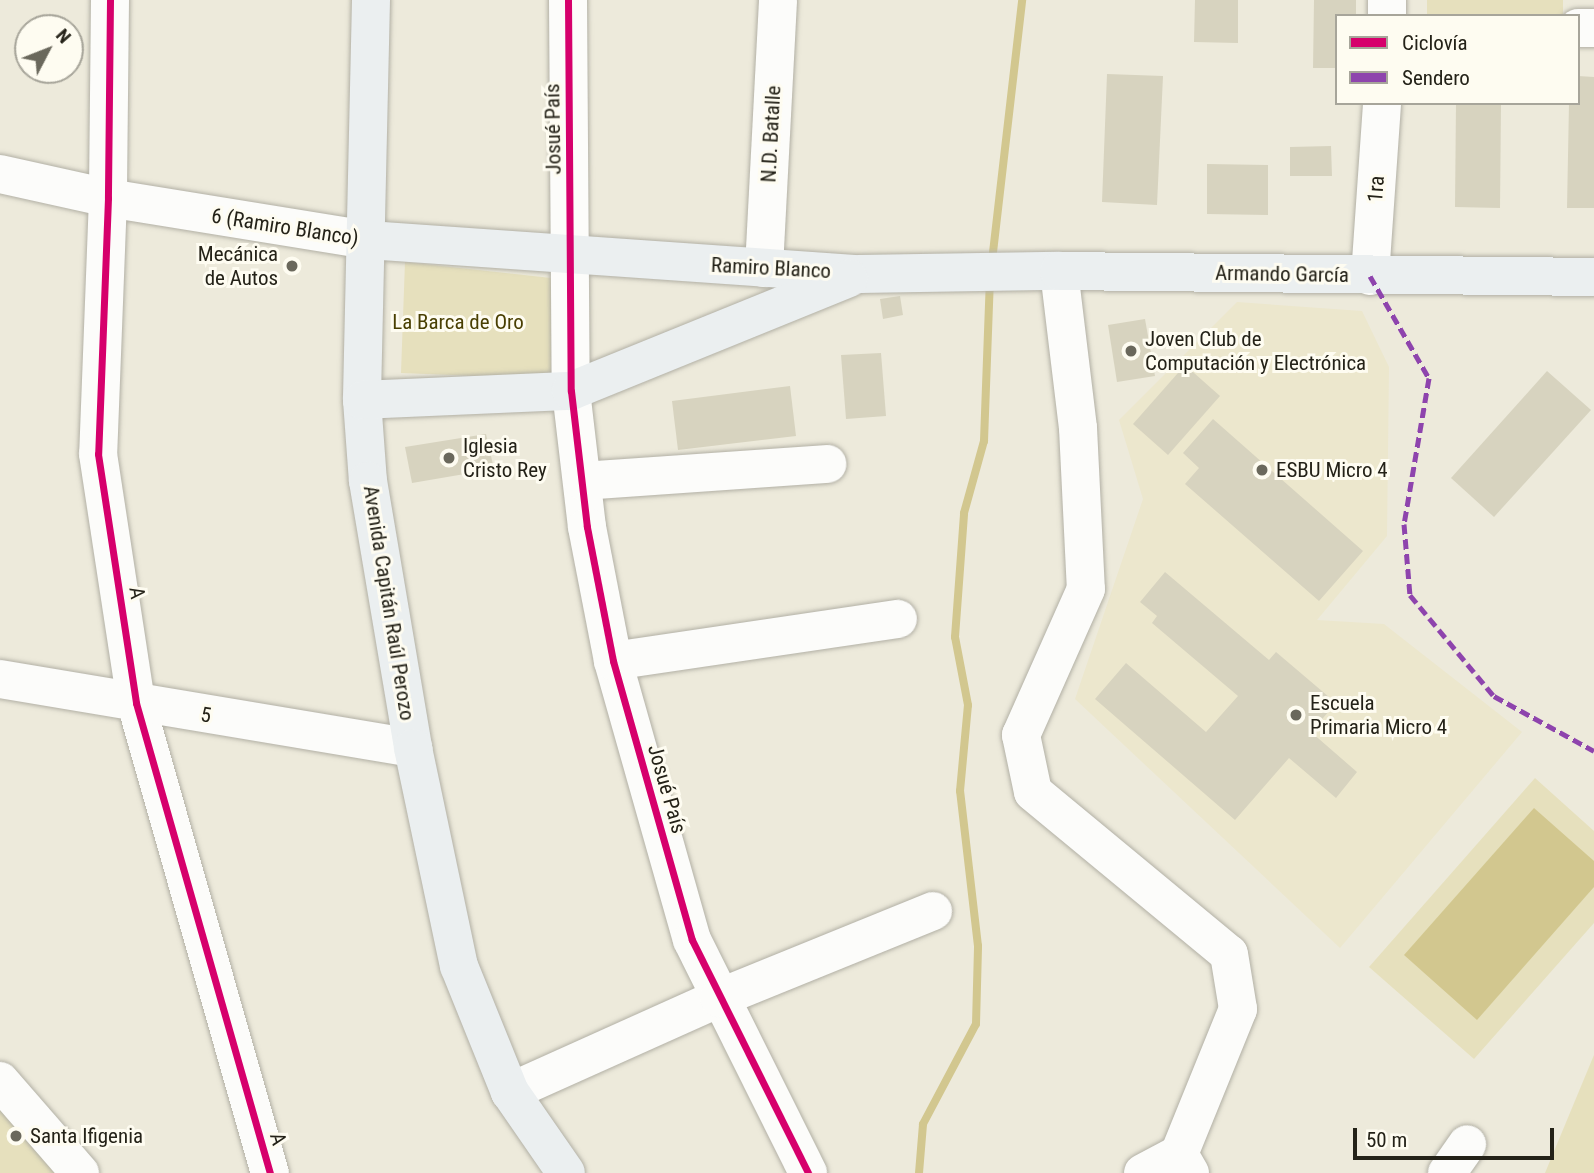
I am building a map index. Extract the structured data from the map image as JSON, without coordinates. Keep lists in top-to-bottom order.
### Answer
{
  "streets": {
    "main road": [
      "6 (Ramiro Blanco)",
      "Ramiro Blanco",
      "Armando García",
      "Avenida Capitán Raúl Perozo"
    ],
    "street": [
      "Josué País",
      "N.D. Batalle",
      "1ra",
      "A",
      "5"
    ]
  },
  "crossings": [
    ["Josué País", "6 (Ramiro Blanco)"],
    ["Josué País", "Ramiro Blanco"],
    ["N.D. Batalle", "Ramiro Blanco"],
    ["1ra", "Armando García"],
    ["6 (Ramiro Blanco)", "Ramiro Blanco"],
    ["6 (Ramiro Blanco)", "A"],
    ["6 (Ramiro Blanco)", "Avenida Capitán Raúl Perozo"],
    ["Ramiro Blanco", "Armando García"],
    ["A", "5"],
    ["Avenida Capitán Raúl Perozo", "5"]
  ],
  "parks": ["La Barca de Oro"],
  "places": [
    "Mecánica de Autos",
    "Joven Club de Computación y Electrónica",
    "Iglesia Cristo Rey",
    "ESBU Micro 4",
    "Escuela Primaria Micro 4",
    "Santa Ifigenia"
  ],
  "legend": ["Ciclovía", "Sendero"],
  "scale_bar": "50 m",
  "north": "top right"
}
